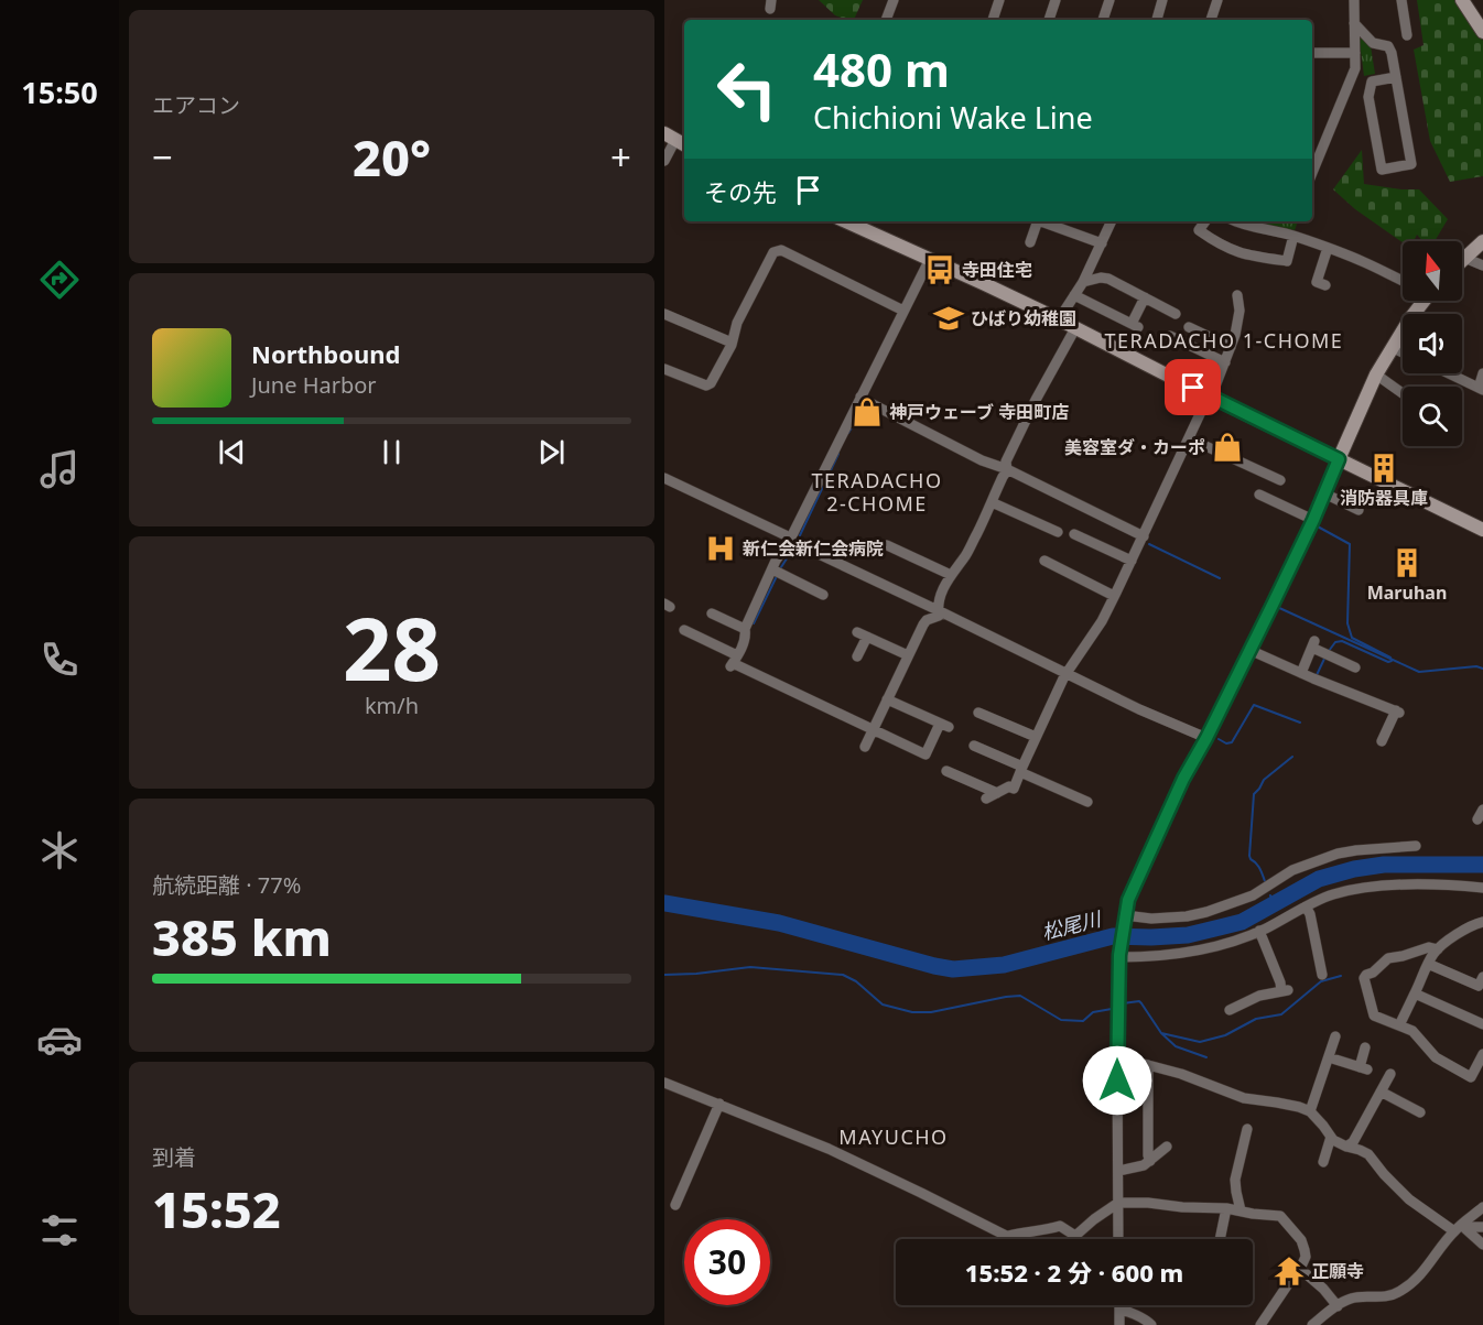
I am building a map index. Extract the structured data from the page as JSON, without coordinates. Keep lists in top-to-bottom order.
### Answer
{
  "districts": ["TERADACHO 1-CHOME", "TERADACHO 2-CHOME", "MAYUCHO"],
  "water": ["松尾川"],
  "places": {
    "bus stop": ["寺田住宅"],
    "school or university": ["ひばり幼稚園"],
    "shop": ["神戸ウェーブ 寺田町店", "美容室ダ・カーポ"],
    "building": ["消防器具庫", "Maruhan"],
    "hospital": ["新仁会新仁会病院"],
    "temple": ["正願寺"]
  },
  "north": "top",
  "page": {
    "tabs": "15:50",
    "tile": [
      "エアコン",
      ["28", "km/h"],
      ["航続距離 · 77%", "385 km"],
      ["到着", "15:52"]
    ],
    "turn": ["480 m", "Chichioni Wake Line"],
    "heat": ["−", "20°", "+"],
    "then": "その先",
    "song": ["Northbound", "June Harbor"],
    "limit": "30",
    "trip": "15:52 · 2 分 · 600 m"
  }
}
